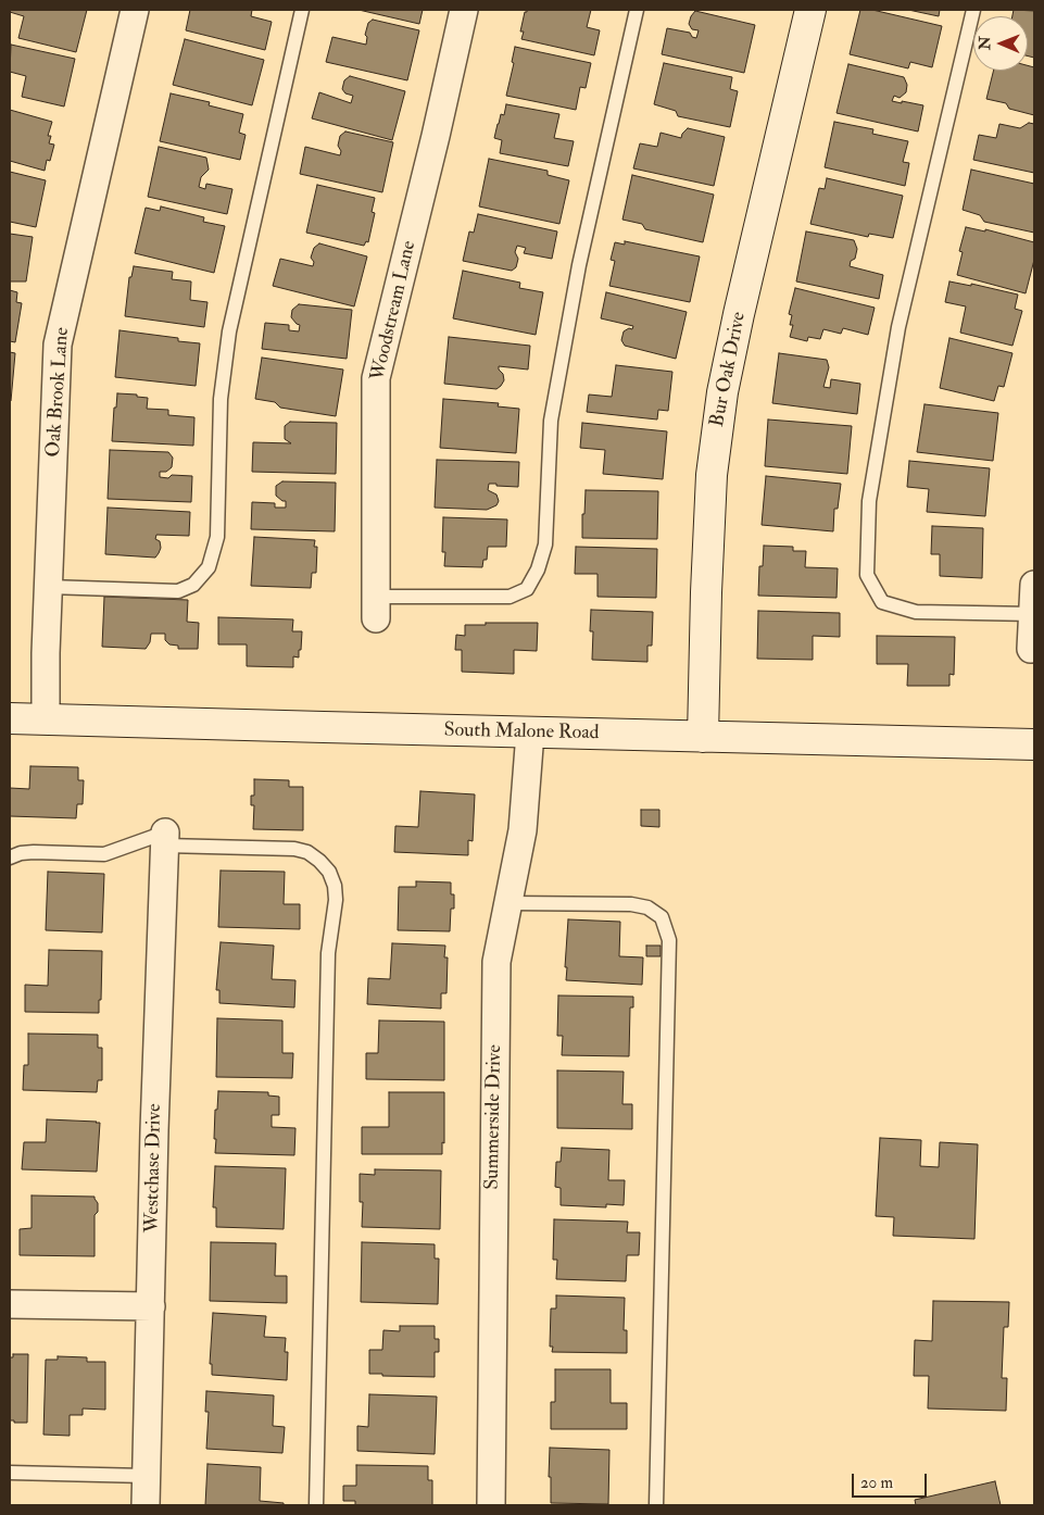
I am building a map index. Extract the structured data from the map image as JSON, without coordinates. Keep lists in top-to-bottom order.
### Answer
{
  "streets": {
    "street": [
      "Woodstream Lane",
      "Bur Oak Drive",
      "Oak Brook Lane",
      "South Malone Road",
      "Summerside Drive",
      "Westchase Drive"
    ]
  },
  "crossings": [
    ["Bur Oak Drive", "South Malone Road"],
    ["Oak Brook Lane", "South Malone Road"],
    ["South Malone Road", "Summerside Drive"]
  ],
  "scale_bar": "20 m",
  "north": "left"
}
